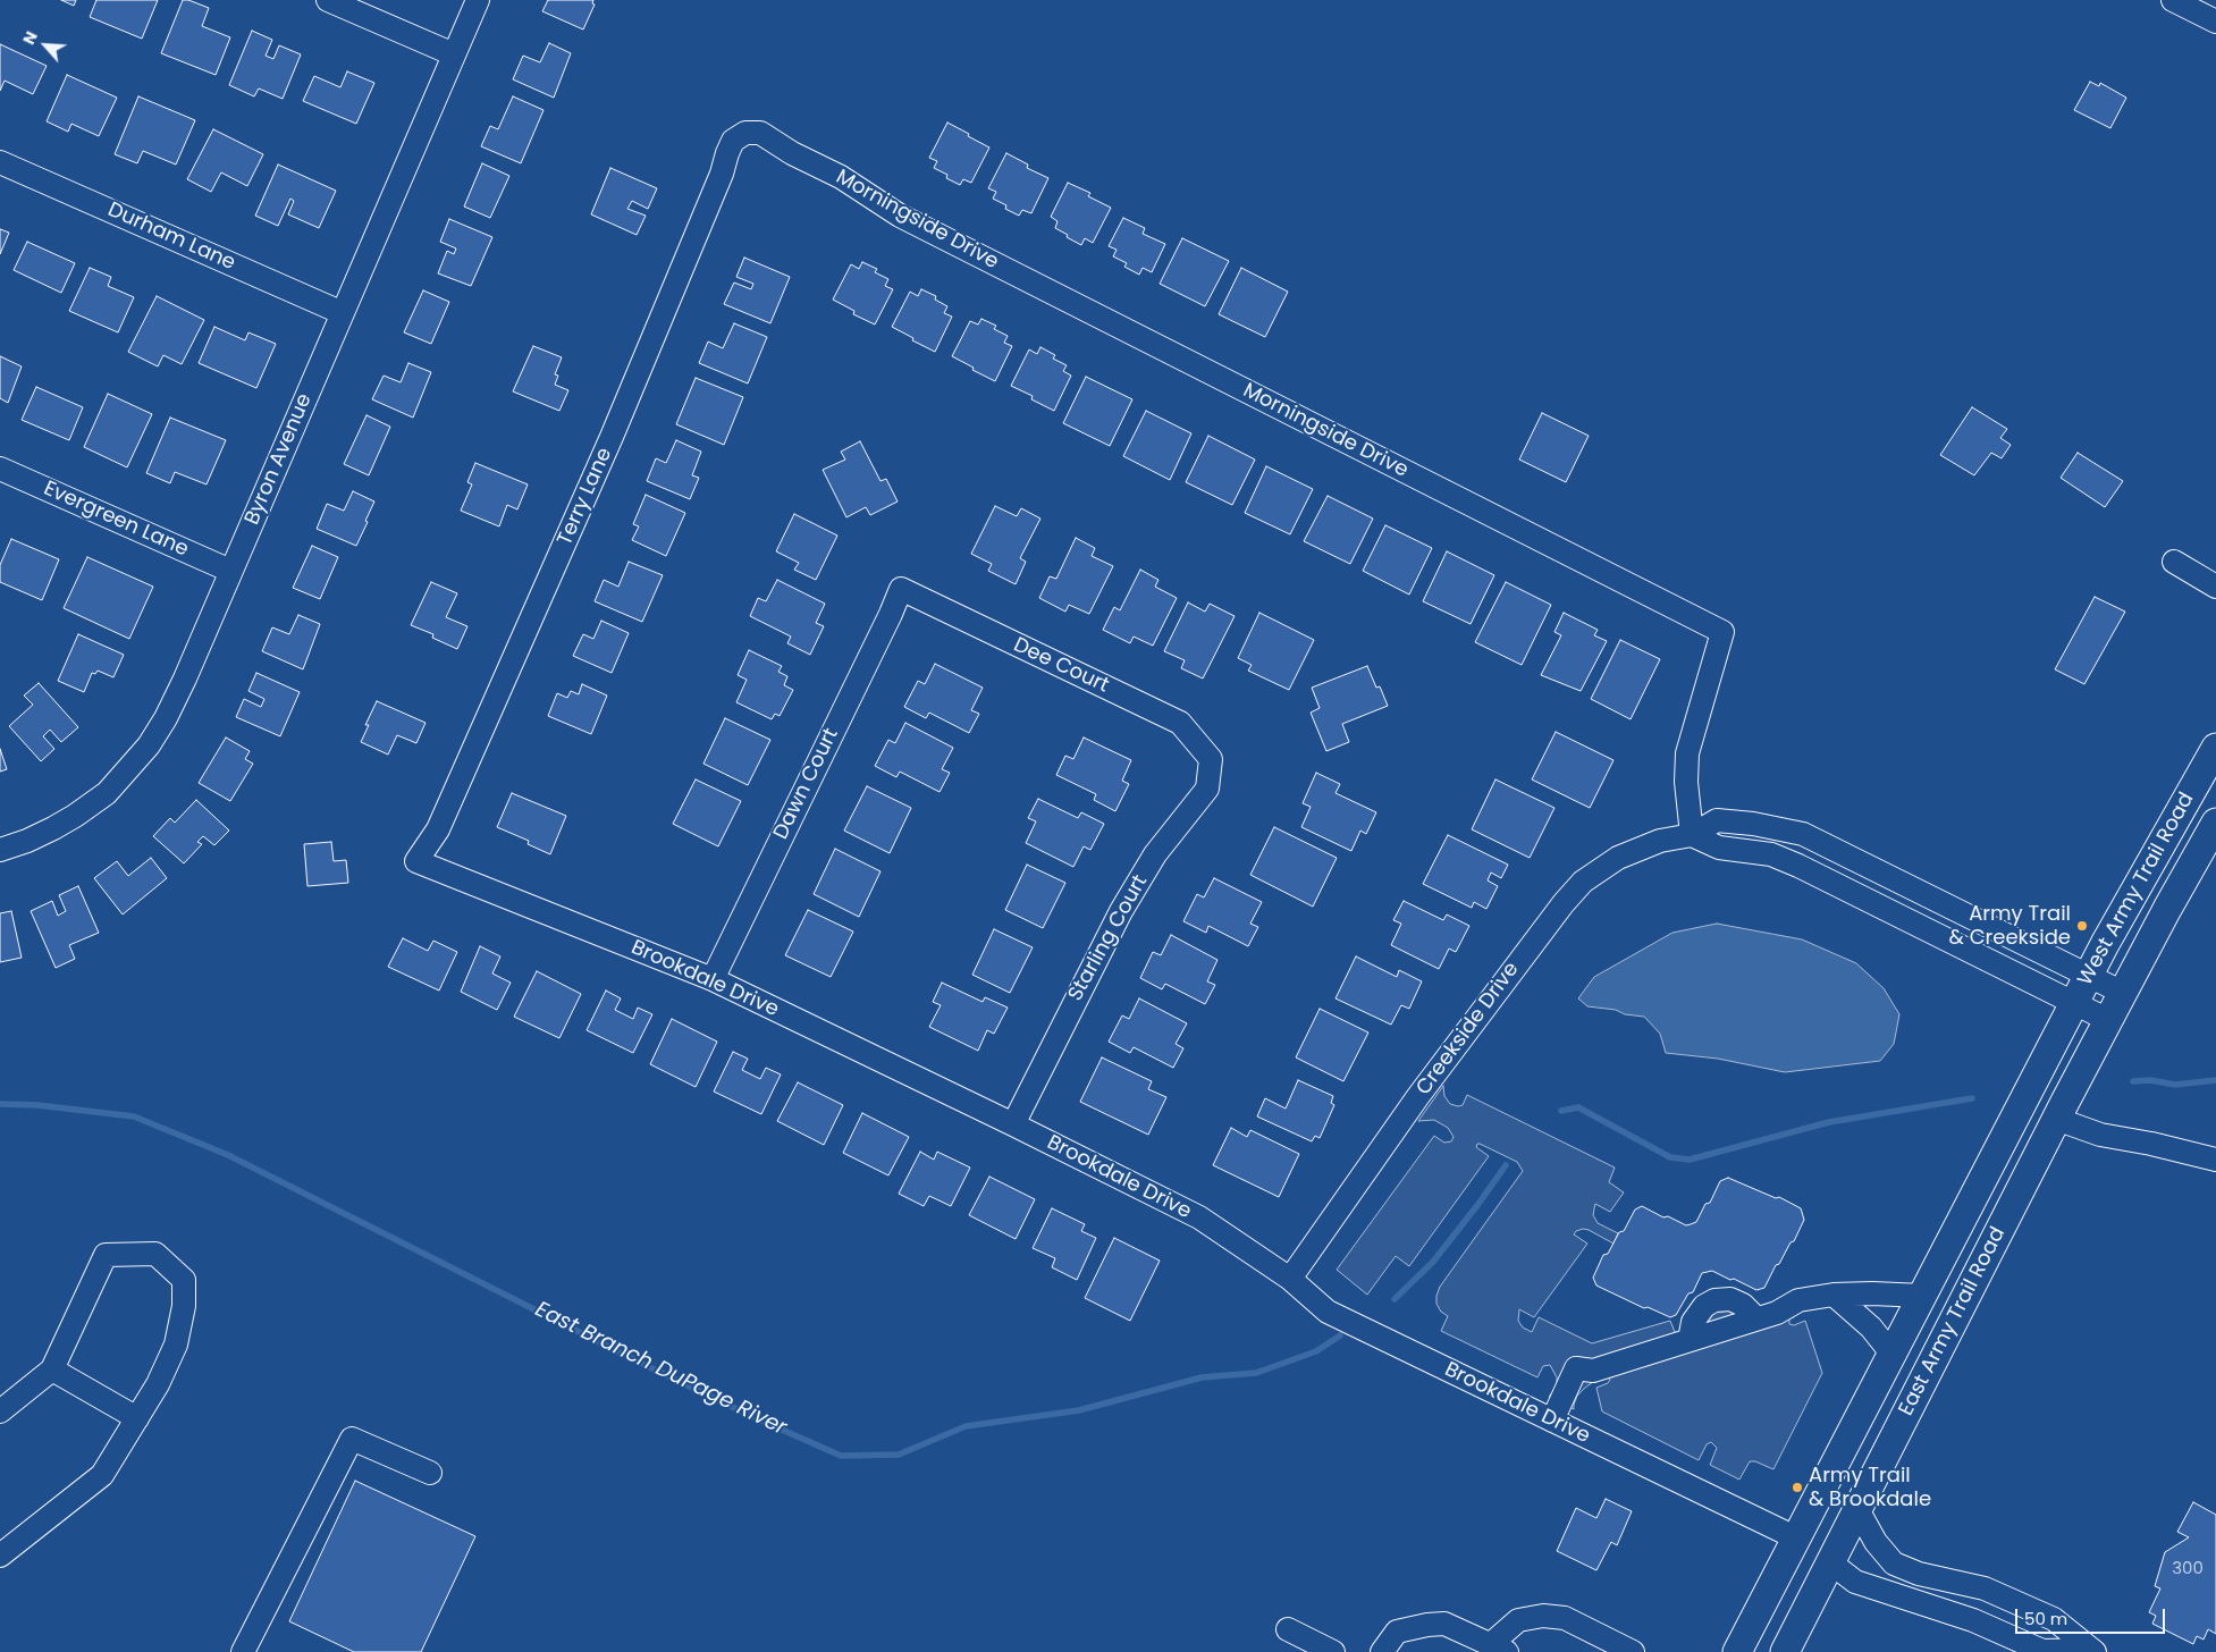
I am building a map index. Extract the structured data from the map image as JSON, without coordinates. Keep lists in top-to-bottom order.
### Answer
{
  "streets": {
    "main road": ["West Army Trail Road", "East Army Trail Road"],
    "street": [
      "Morningside Drive",
      "Durham Lane",
      "Byron Avenue",
      "Terry Lane",
      "Evergreen Lane",
      "Dee Court",
      "Dawn Court",
      "Starling Court",
      "Brookdale Drive",
      "Creekside Drive"
    ]
  },
  "crossings": [
    ["Morningside Drive", "Terry Lane"],
    ["Morningside Drive", "Creekside Drive"],
    ["Durham Lane", "Byron Avenue"],
    ["Byron Avenue", "Evergreen Lane"],
    ["Terry Lane", "Brookdale Drive"],
    ["Dee Court", "Dawn Court"],
    ["Dee Court", "Starling Court"],
    ["Dawn Court", "Brookdale Drive"],
    ["West Army Trail Road", "Creekside Drive"],
    ["West Army Trail Road", "East Army Trail Road"],
    ["Starling Court", "Brookdale Drive"],
    ["Brookdale Drive", "Creekside Drive"],
    ["Brookdale Drive", "East Army Trail Road"],
    ["Creekside Drive", "East Army Trail Road"]
  ],
  "water": ["East Branch DuPage River"],
  "places": ["Army Trail & Creekside", "Army Trail & Brookdale"],
  "house_numbers": ["300"],
  "scale_bar": "50 m",
  "north": "top left"
}
